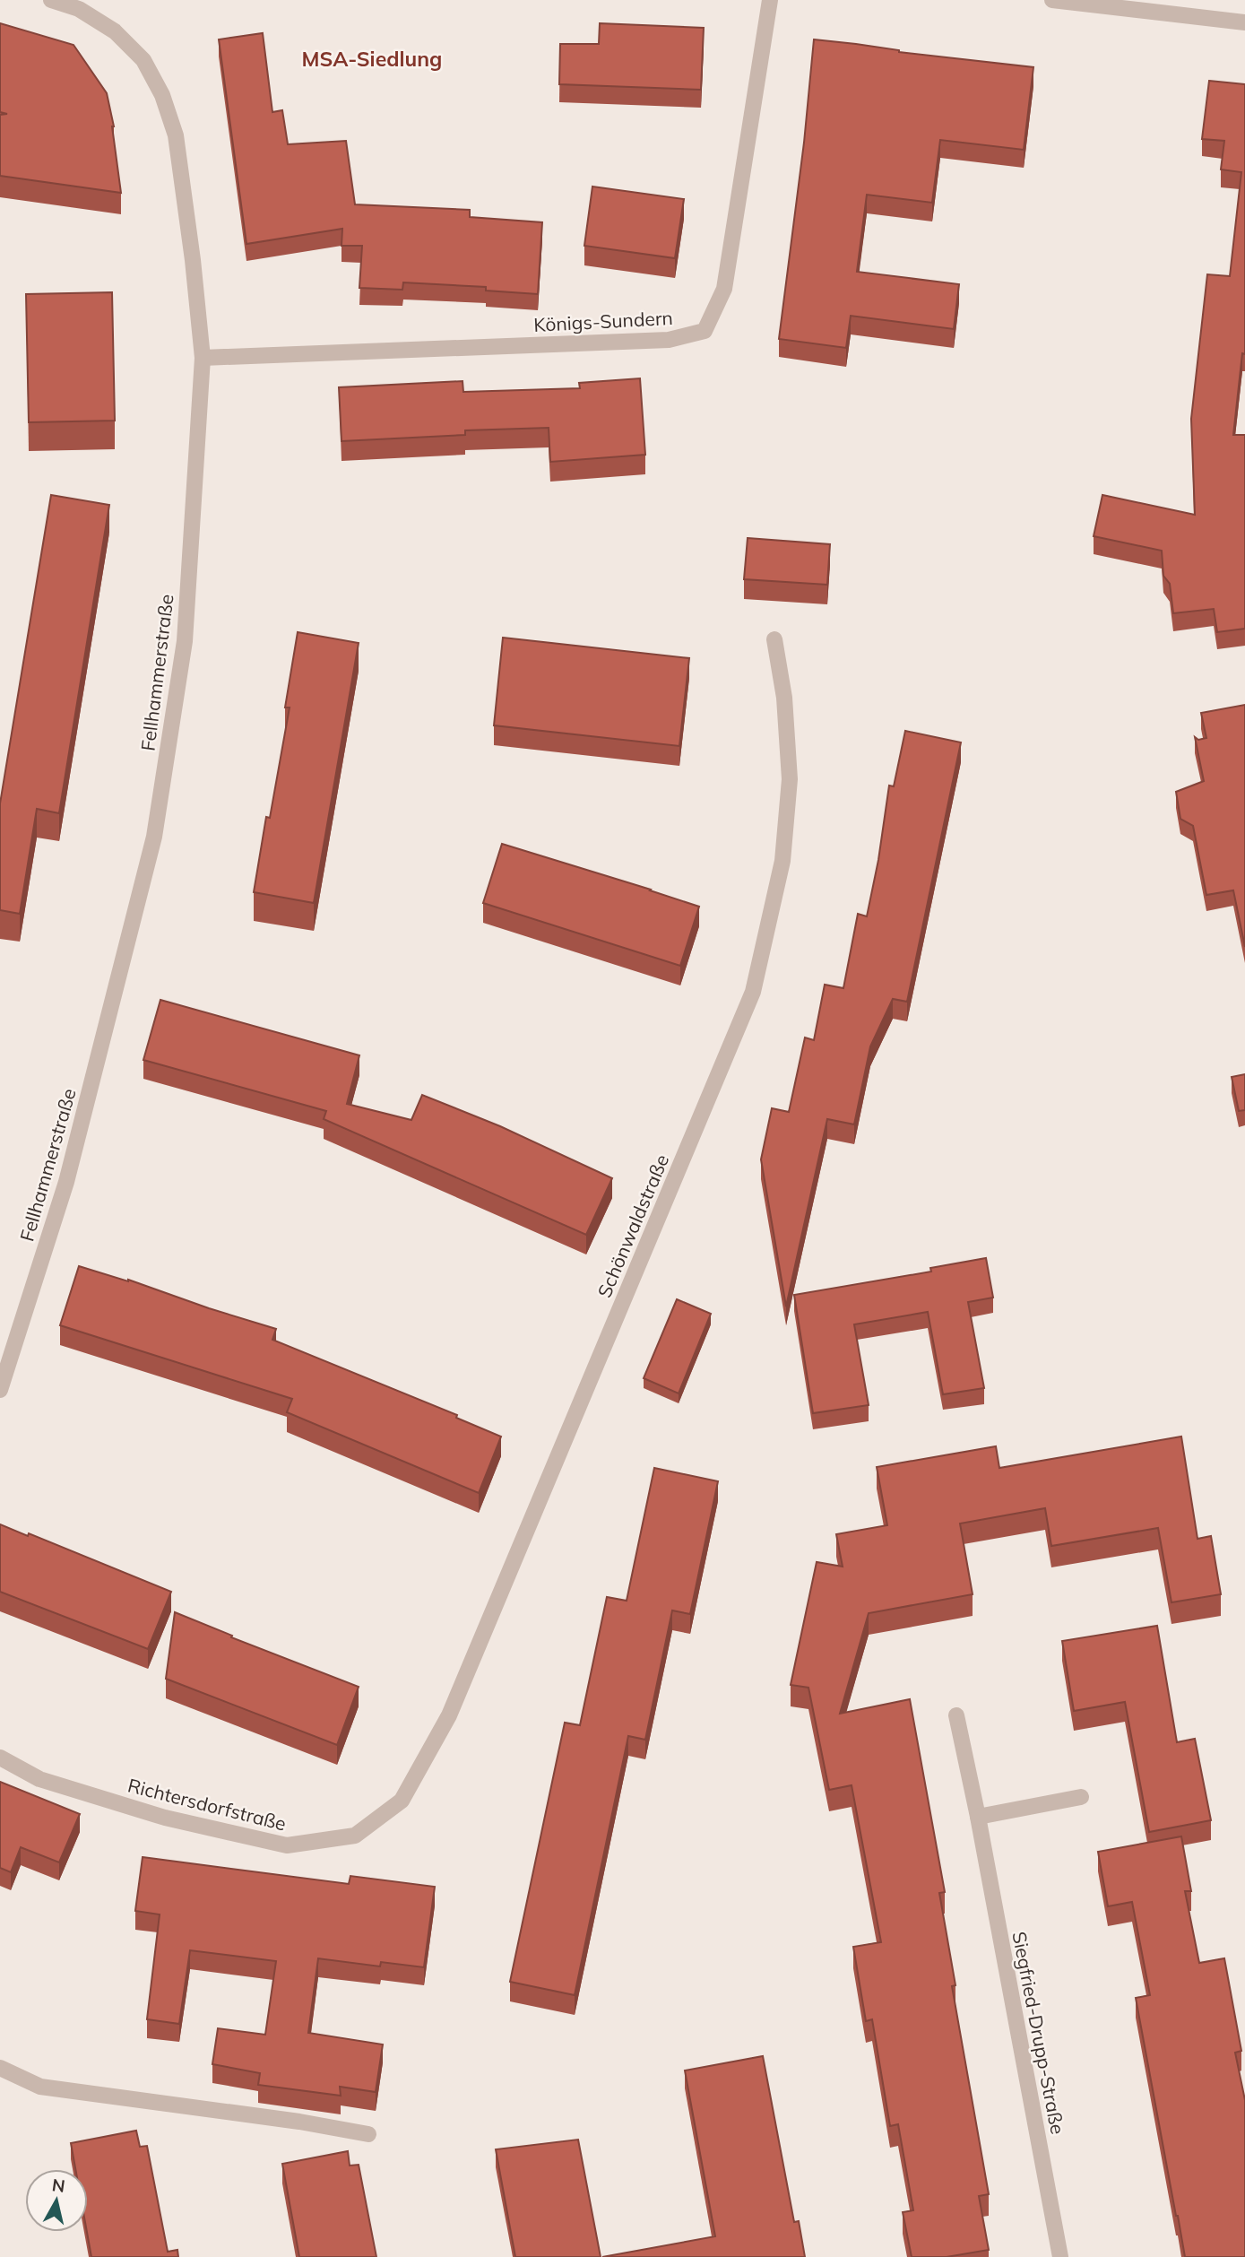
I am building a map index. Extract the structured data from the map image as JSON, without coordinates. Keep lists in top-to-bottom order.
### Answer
{
  "streets": {
    "street": [
      "Königs-Sundern",
      "Fellhammerstraße",
      "Schönwaldstraße",
      "Richtersdorfstraße",
      "Siegfried-Drupp-Straße"
    ]
  },
  "crossings": [
    ["Königs-Sundern", "Fellhammerstraße"],
    ["Schönwaldstraße", "Richtersdorfstraße"]
  ],
  "districts": ["MSA-Siedlung"],
  "north": "top"
}
